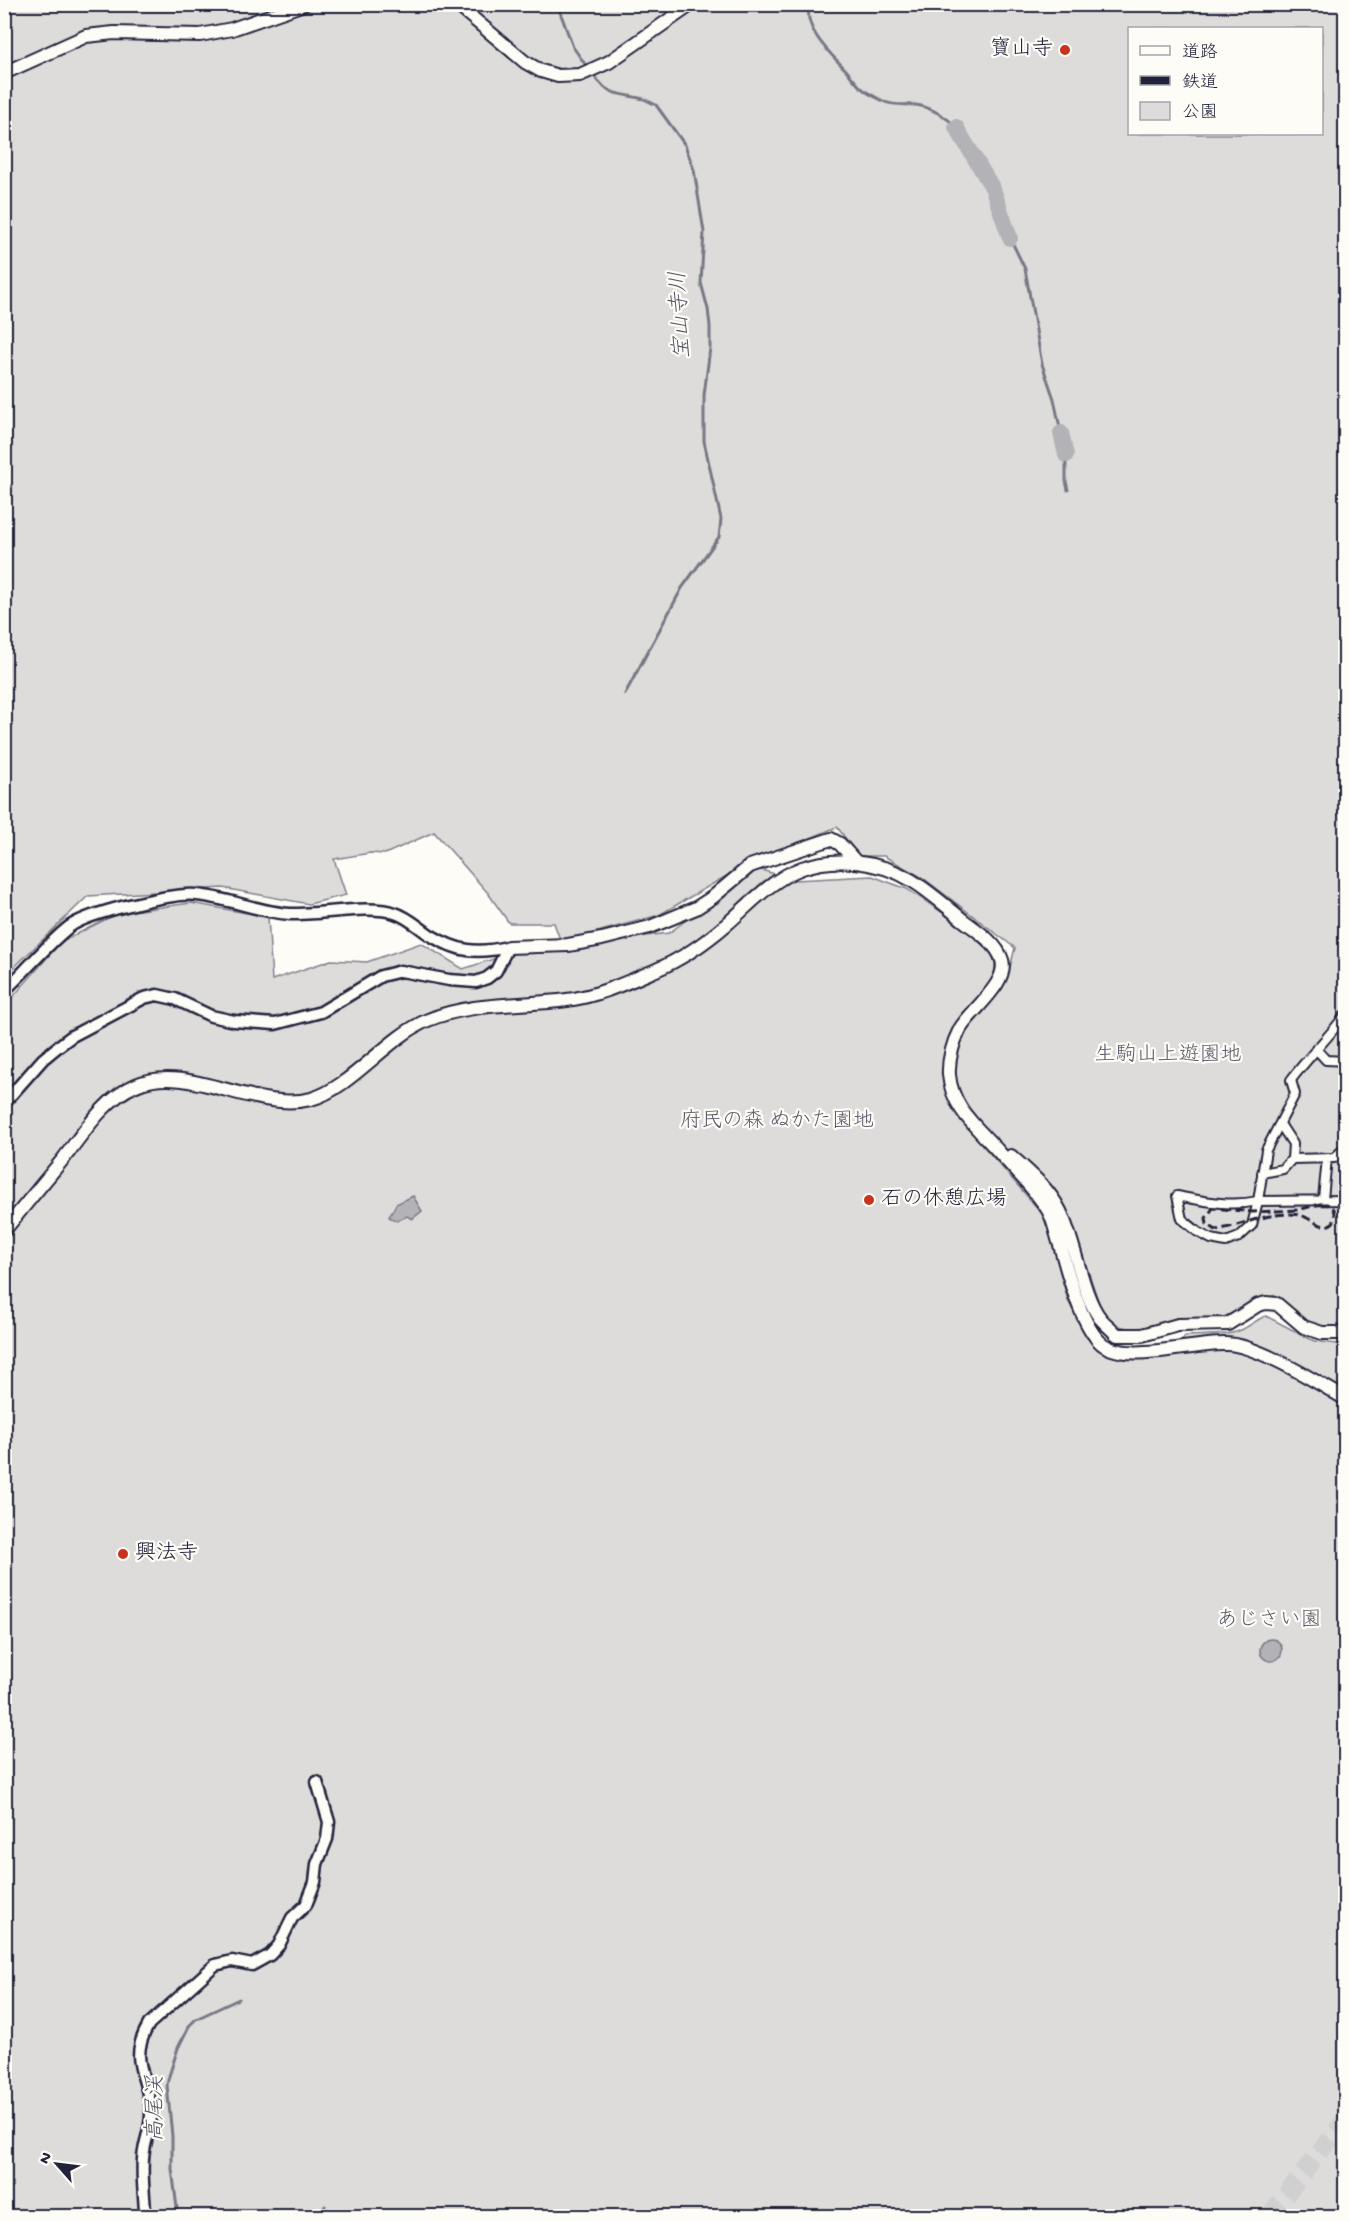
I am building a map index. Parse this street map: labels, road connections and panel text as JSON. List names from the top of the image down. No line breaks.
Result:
{"water":["宝山寺川","高尾渓"],"parks":["生駒山上遊園地","府民の森 ぬかた園地","あじさい園"],"places":["寶山寺","石の休憩広場","興法寺"],"legend":["道路","鉄道","公園"],"north":"top left"}
